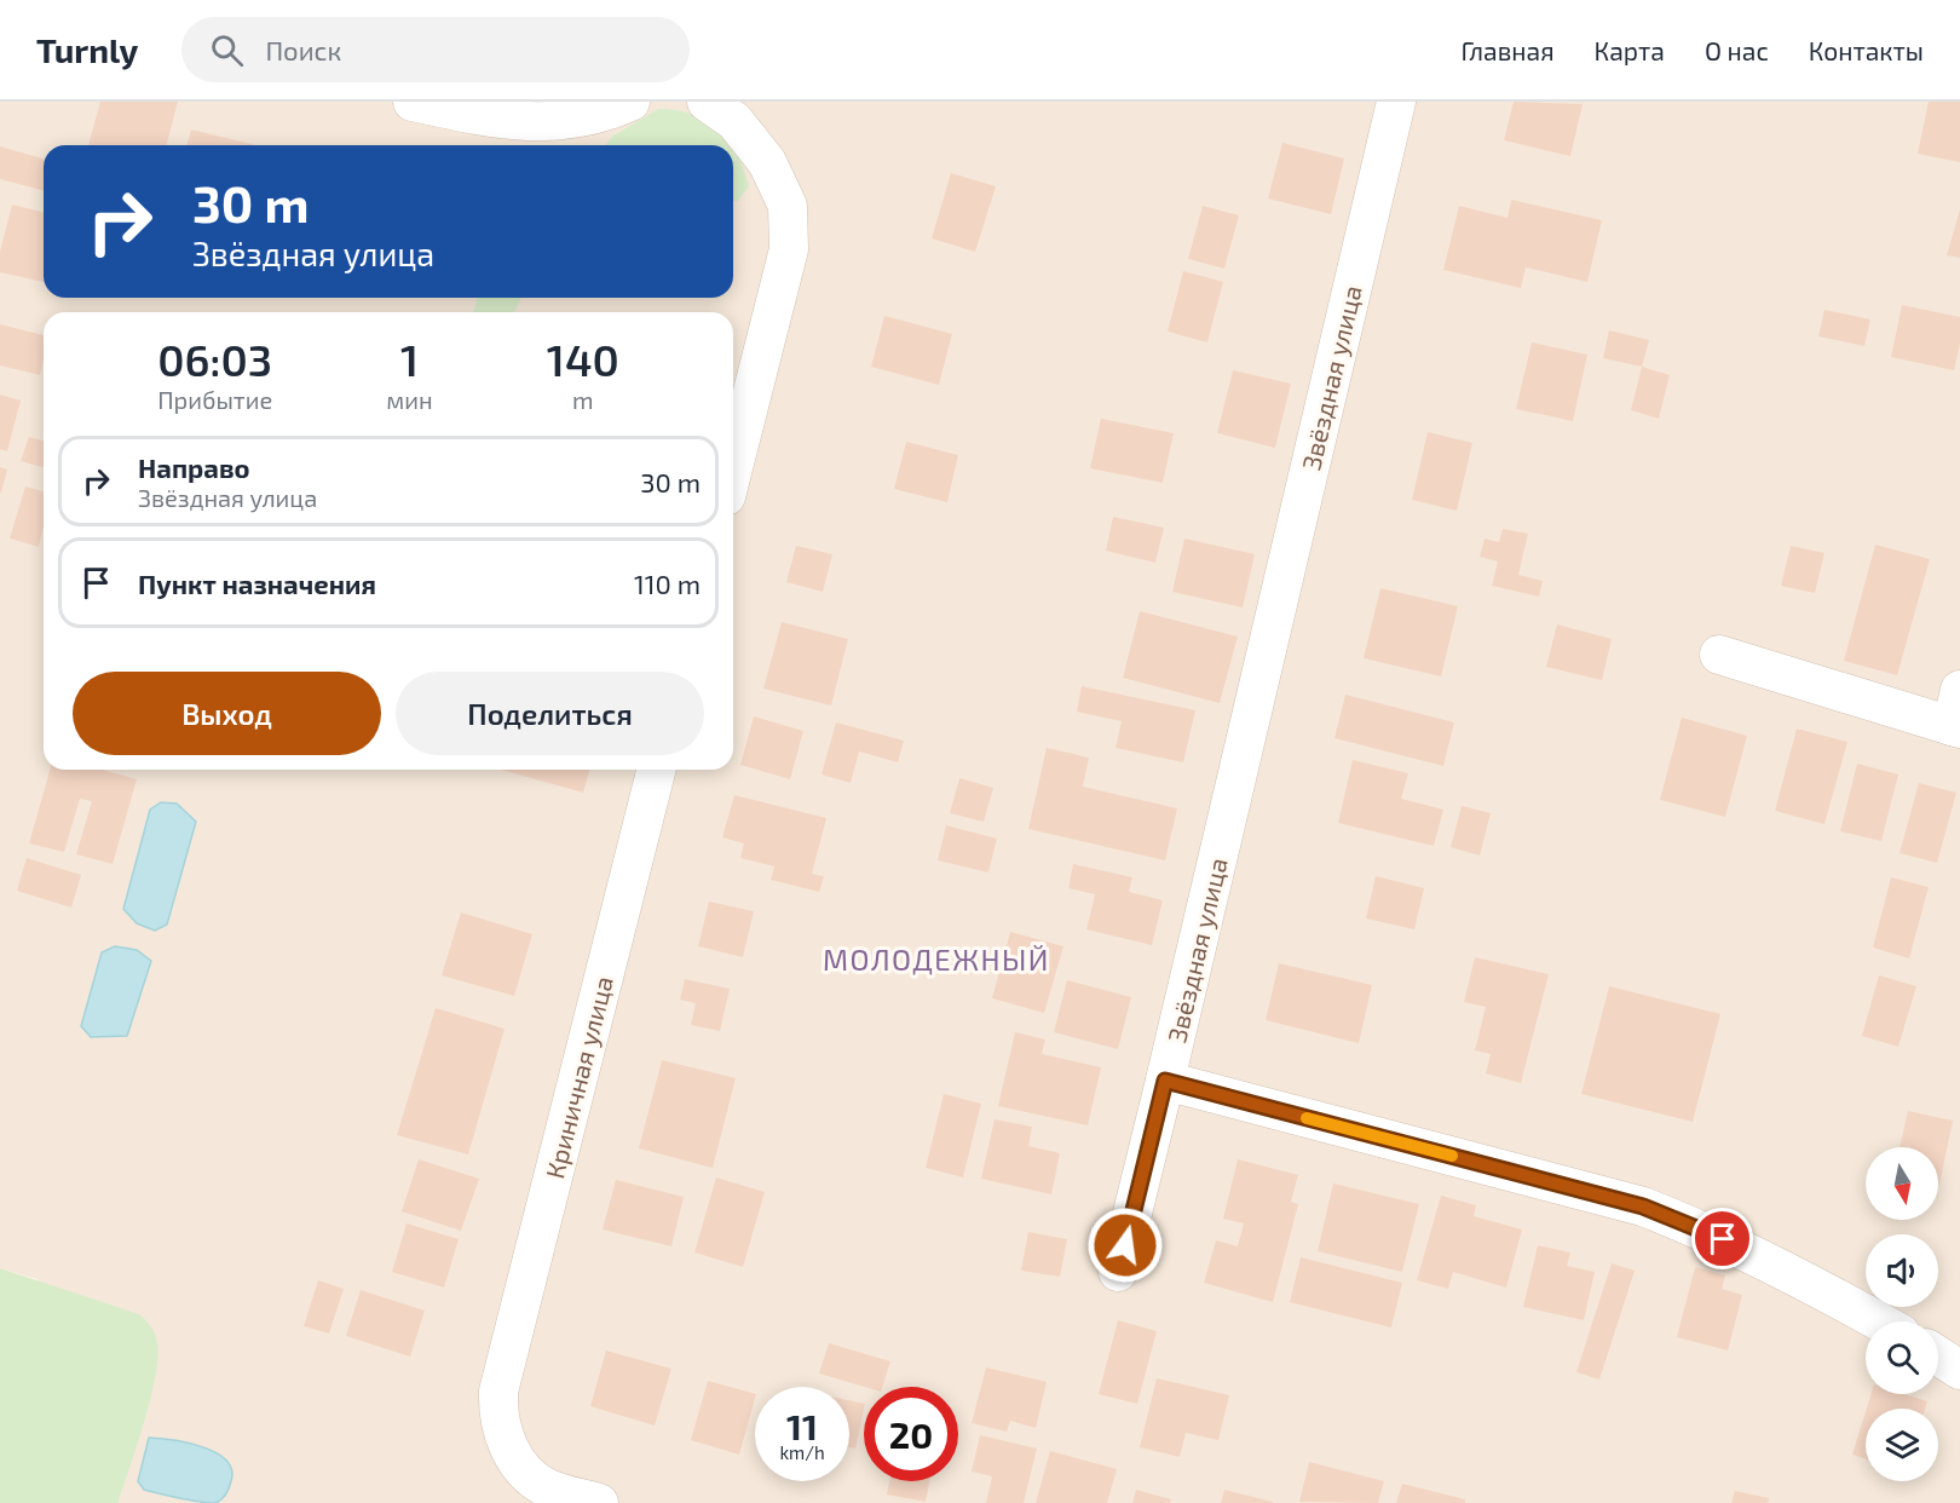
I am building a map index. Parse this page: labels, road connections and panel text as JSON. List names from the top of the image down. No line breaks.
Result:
{"streets":{"street":["Звёздная улица","Криничная улица"]},"districts":["МОЛОДЕЖНЫЙ"],"north":"bottom","page":{"header":"Turnly","search":"Поиск","nav":["Главная","Карта","О нас","Контакты"],"turn":["30 m","Звёздная улица"],"eta":["06:03","Прибытие","1","мин","140","m"],"list":[{"name":"Направо","note":"Звёздная улица","value":"30 m"},{"name":"Пункт назначения","value":"110 m"}],"buttons":["Выход","Поделиться"],"speed":"11 km/h","limit":"20"}}
